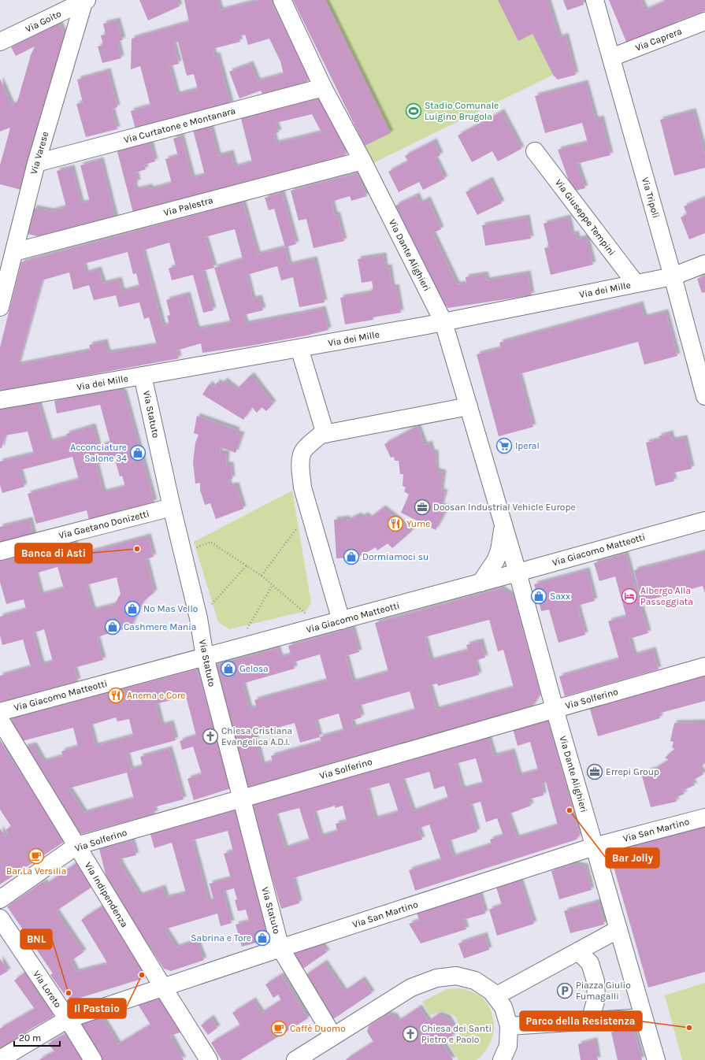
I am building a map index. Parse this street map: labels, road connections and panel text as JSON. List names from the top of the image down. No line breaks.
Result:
{"streets":{"street":["Via Goito","Via Caprera","Via Curtatone e Montanara","Via Varese","Via Tripoli","Via Palestra","Via Giuseppe Tempini","Via Dante Alighieri","Via dei Mille","Via Statuto","Via Gaetano Donizetti","Via Giacomo Matteotti","Via Solferino","Via San Martino","Via Indipendenza","Via Loreto"]},"crossings":[["Via Goito","Via Varese"],["Via Caprera","Via Tripoli"],["Via Curtatone e Montanara","Via Varese"],["Via Curtatone e Montanara","Via Dante Alighieri"],["Via Varese","Via Palestra"],["Via Tripoli","Via dei Mille"],["Via Palestra","Via Dante Alighieri"],["Via Giuseppe Tempini","Via dei Mille"],["Via Dante Alighieri","Via dei Mille"],["Via Dante Alighieri","Via Giacomo Matteotti"],["Via Dante Alighieri","Via Solferino"],["Via Dante Alighieri","Via San Martino"],["Via dei Mille","Via Statuto"],["Via Statuto","Via Gaetano Donizetti"],["Via Statuto","Via Giacomo Matteotti"],["Via Statuto","Via Solferino"],["Via Statuto","Via San Martino"],["Via Solferino","Via Indipendenza"],["Via San Martino","Via Indipendenza"],["Via San Martino","Via Loreto"]],"places":{"sports":["Stadio Comunale Luigino Brugola"],"supermarket":["Iperal"],"shop":["Acconciature Salone 34","Dormiamoci su","Saxx","No Mas Vello","Cashmere Mania","Gelosa","Sabrina e Tore"],"office":["Doosan Industrial Vehicle Europe","Errepi Group"],"restaurant":["Yume","Anema e Core"],"other":["Banca di Asti","Bar Jolly","Il Pastaio","BNL","Parco della Resistenza"],"hotel":["Albergo Alla Passeggiata"],"church":["Chiesa Cristiana Evangelica A.D.I.","Chiesa dei Santi Pietro e Paolo"],"cafe":["Bar La Versilia","Caffè Duomo"],"parking":["Piazza Giulio Fumagalli"]},"scale_bar":"20 m"}
